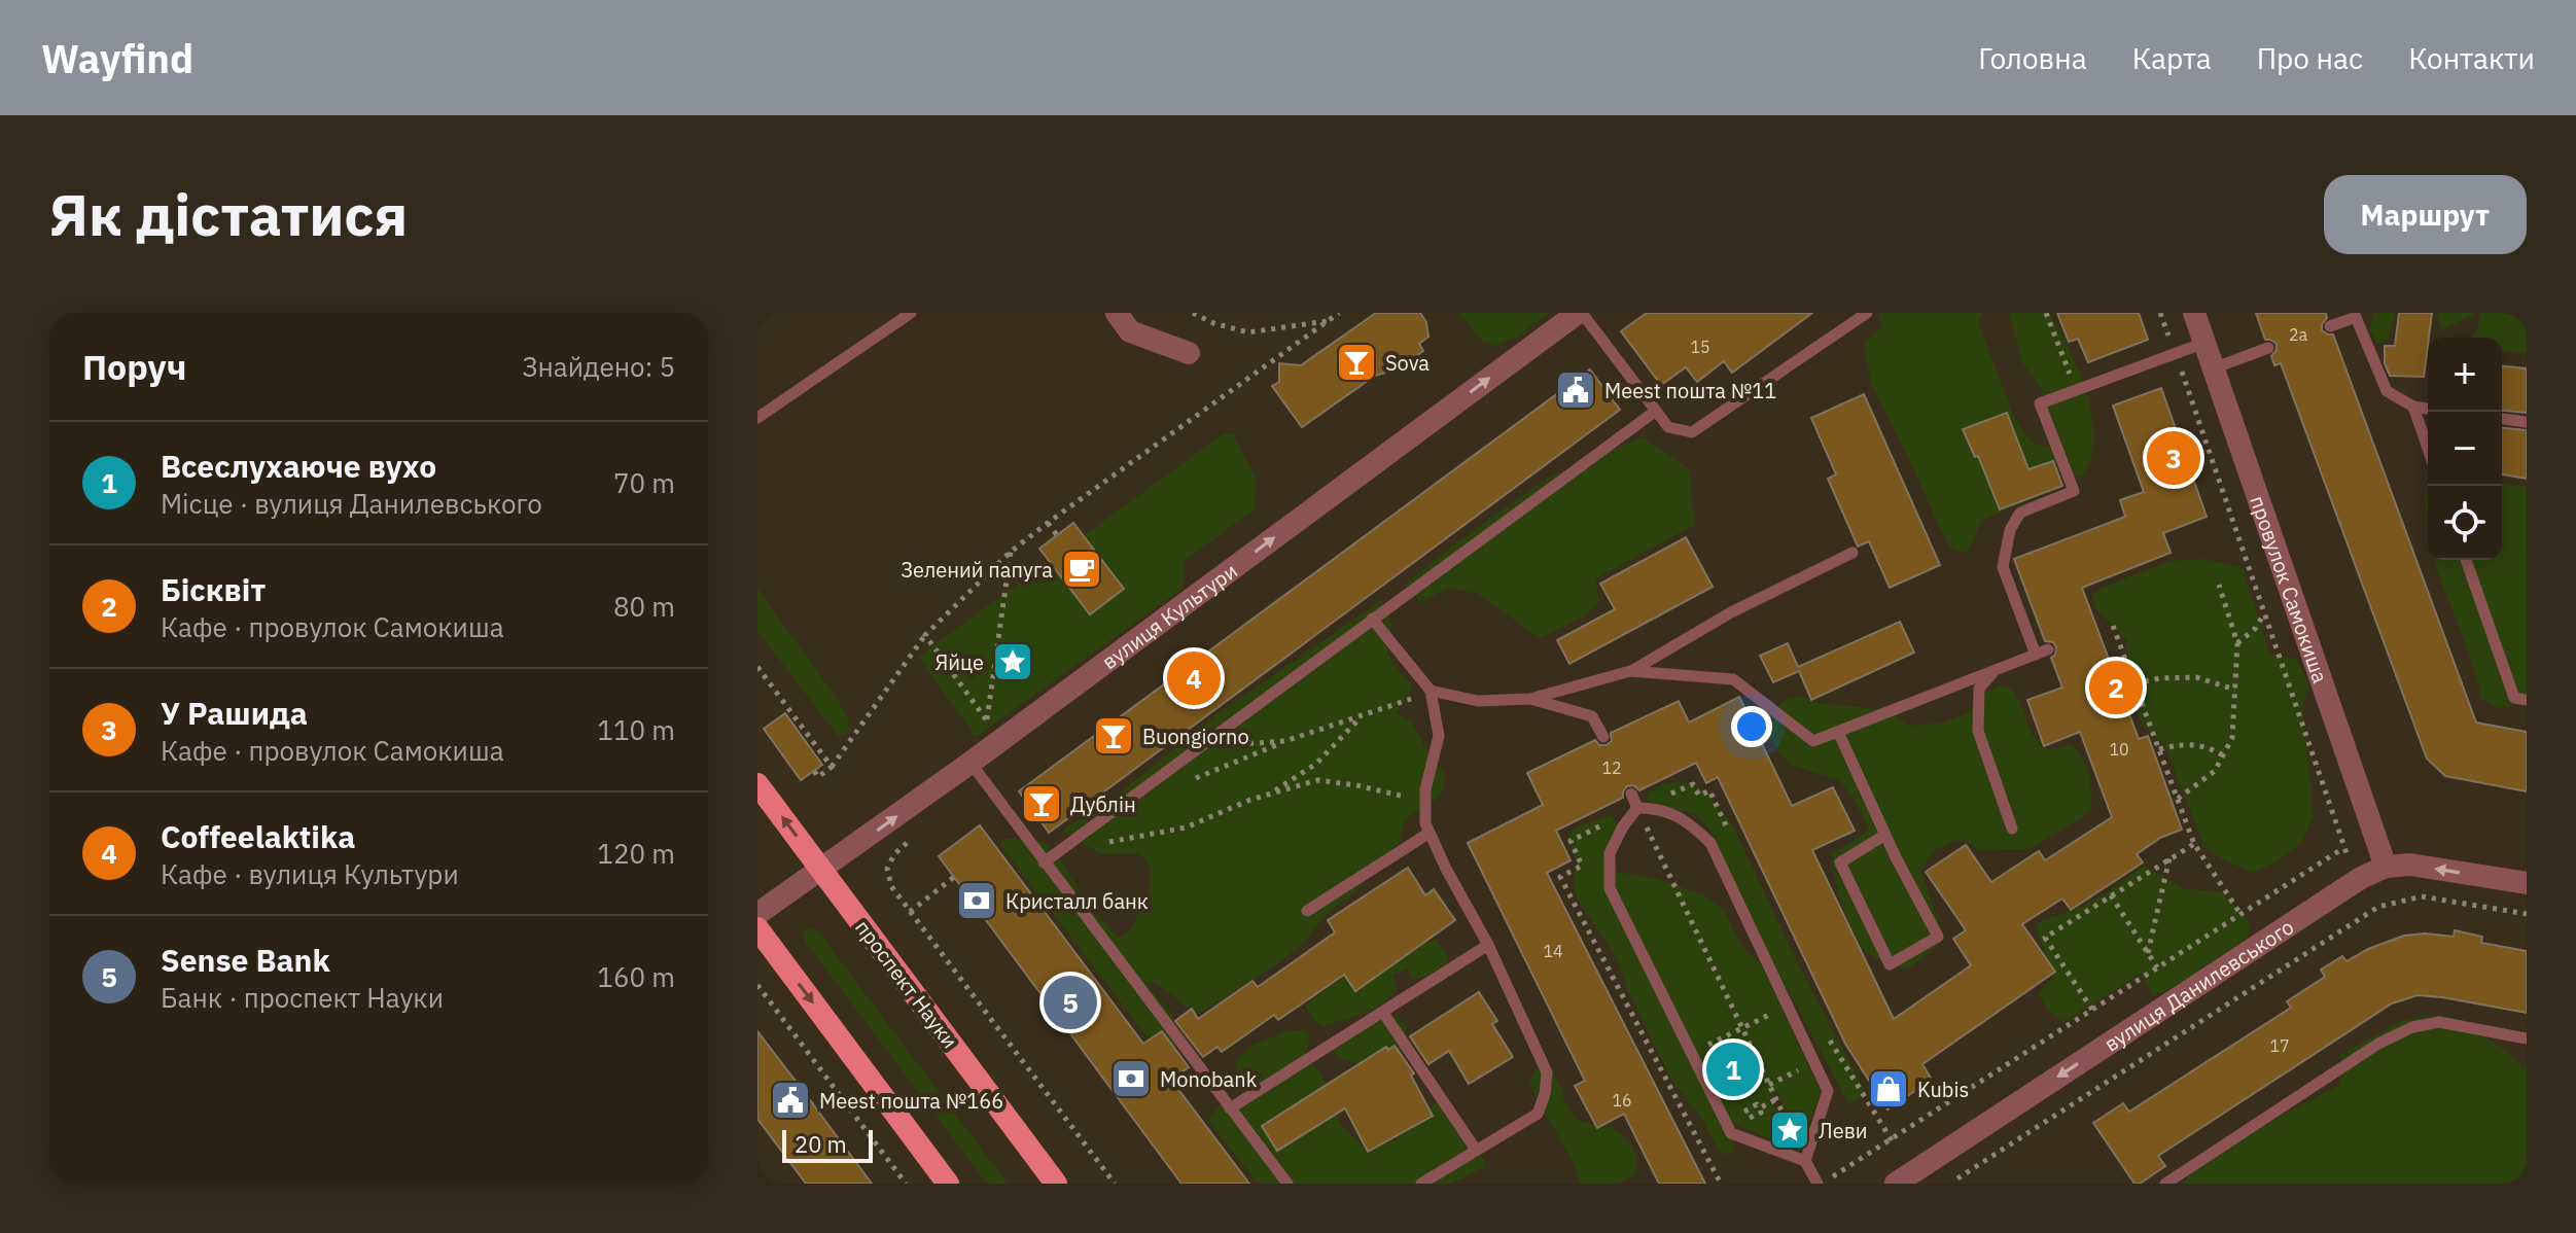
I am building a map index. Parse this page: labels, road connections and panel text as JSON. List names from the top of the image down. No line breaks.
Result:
{"streets":{"main road":["проспект Науки"],"street":["провулок Самокиша","вулиця Культури","вулиця Данилевського"]},"crossings":[["провулок Самокиша","вулиця Данилевського"],["вулиця Культури","проспект Науки"]],"one_way":["вулиця Культури","вулиця Данилевського"],"places":{"bar":["Sova","Buongiorno","Дублін"],"public building":["Meest пошта №11","Meest пошта №166"],"cafe":["Зелений папуга"],"place":["Яйце","Леви"],"bank":["Кристалл банк","Monobank"],"shop":["Kubis"]},"house_numbers":["2а","15","10","12","14","17","16"],"scale_bar":"20 m","page":{"header":"Wayfind","nav":["Головна","Карта","Про нас","Контакти"],"buttons":"Маршрут","title":"Як дістатися","heading":["Поруч","Знайдено: 5"],"map_buttons":["+","−"],"list":[{"mark":"1","name":"Всеслухаюче вухо","note":"Місце · вулиця Данилевського","value":"70 m"},{"mark":"2","name":"Бісквіт","note":"Кафе · провулок Самокиша","value":"80 m"},{"mark":"3","name":"У Рашида","note":"Кафе · провулок Самокиша","value":"110 m"},{"mark":"4","name":"Coffeelaktika","note":"Кафе · вулиця Культури","value":"120 m"},{"mark":"5","name":"Sense Bank","note":"Банк · проспект Науки","value":"160 m"}],"pins":["3","4","2","5","1"],"scale":"20 m"}}
